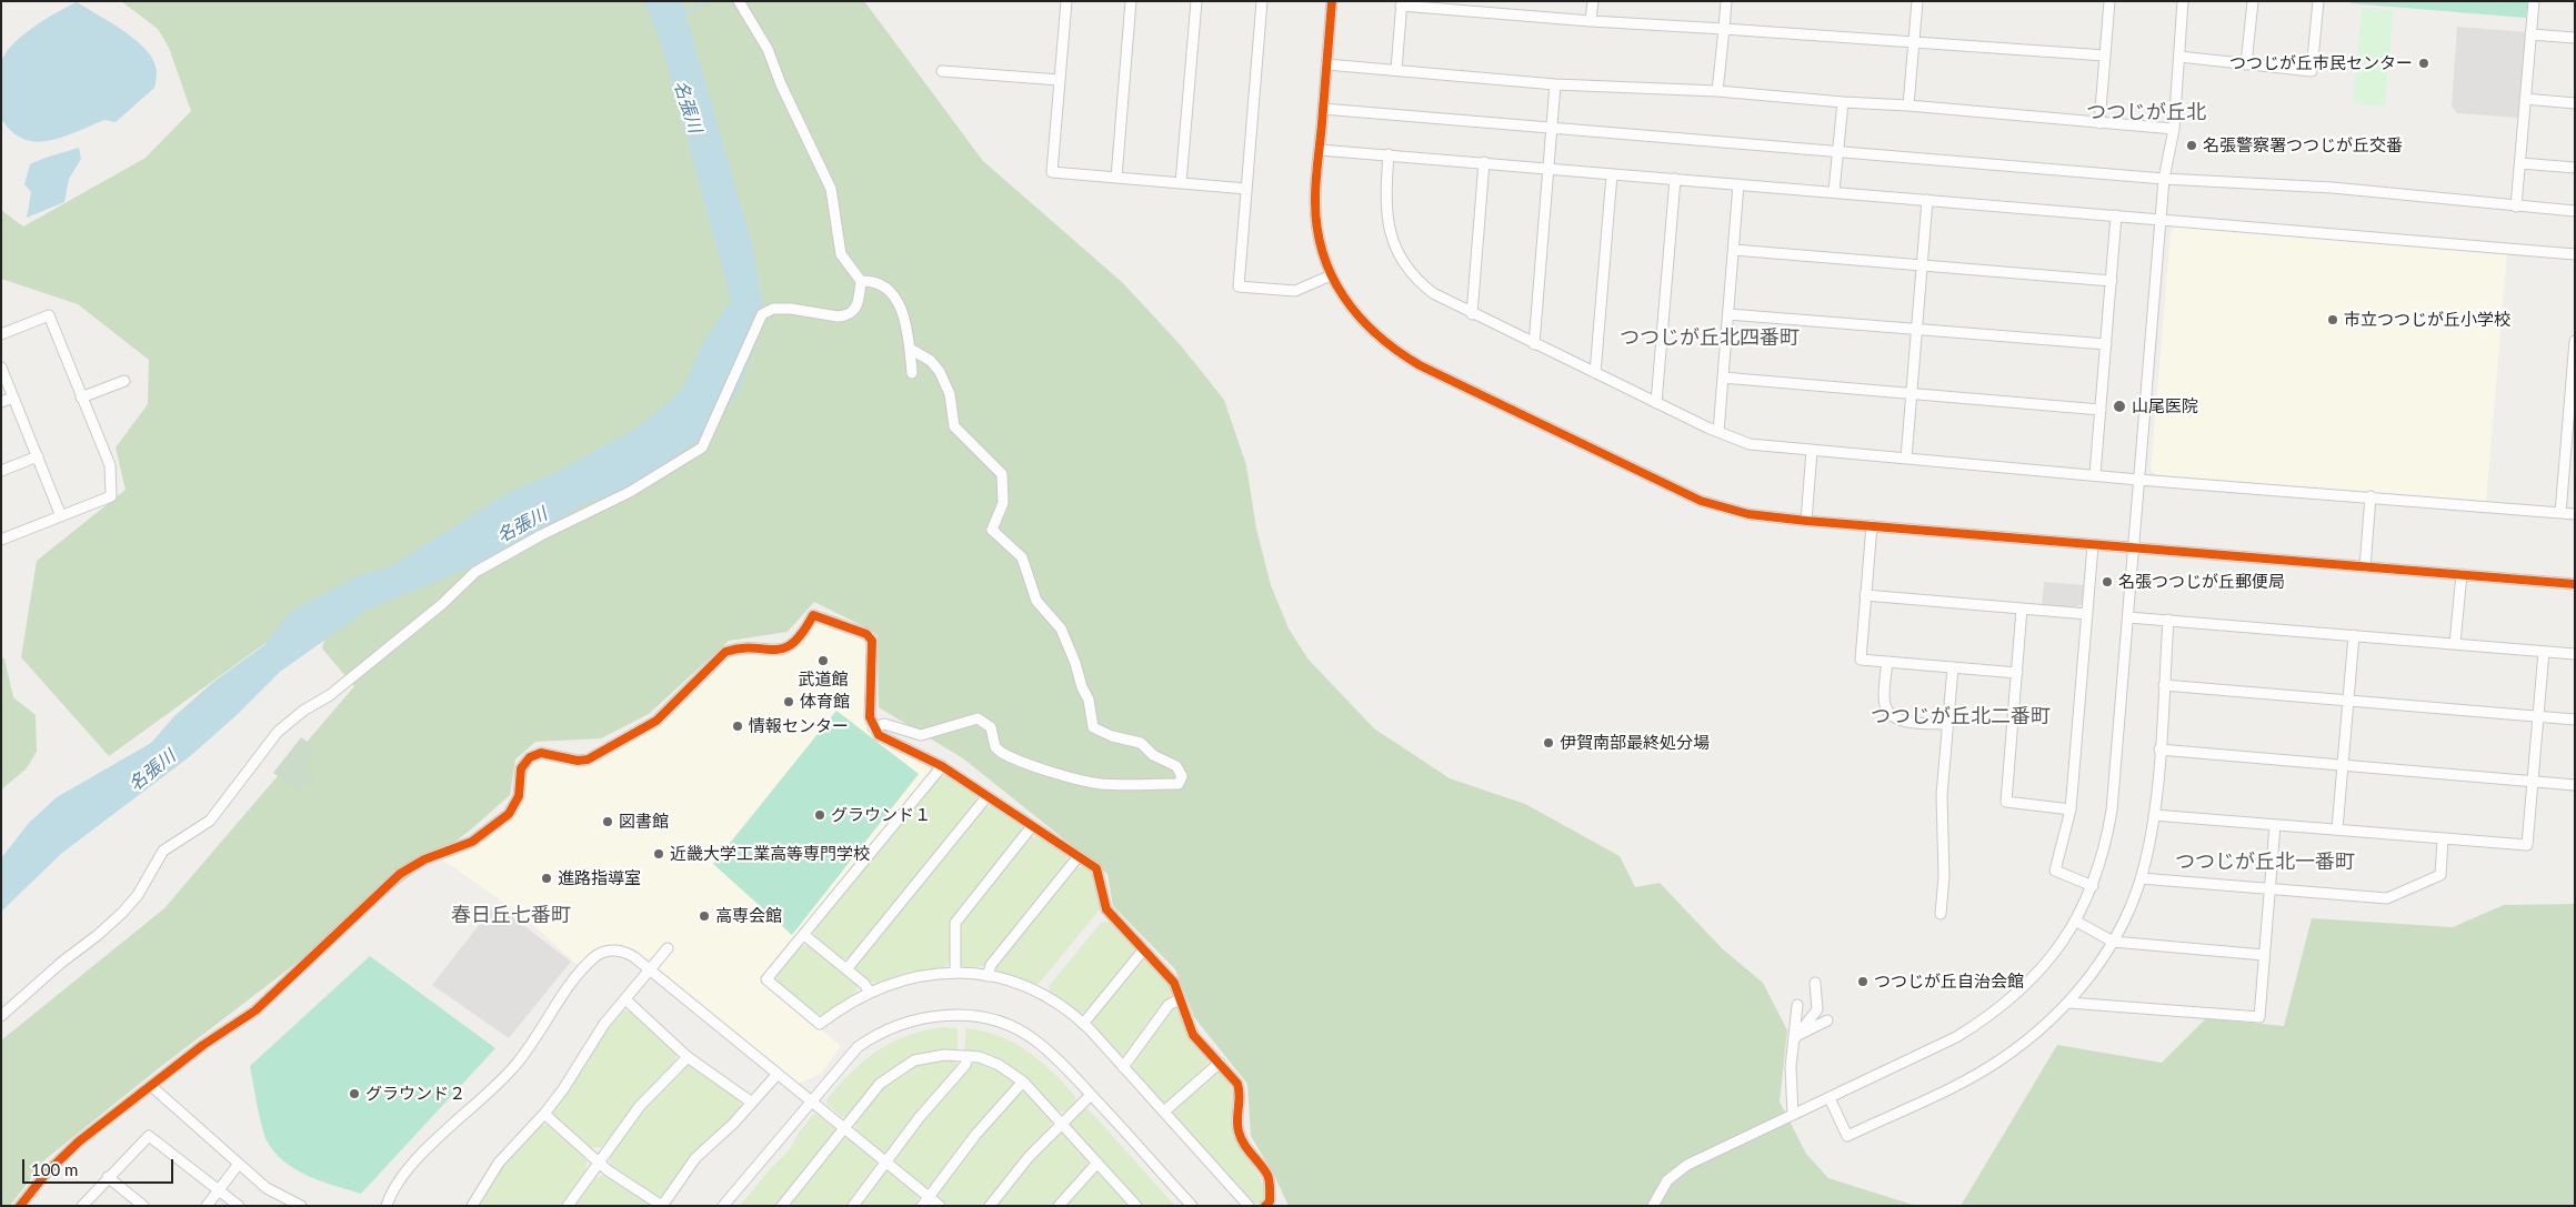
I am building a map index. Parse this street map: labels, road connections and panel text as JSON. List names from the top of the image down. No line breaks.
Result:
{"districts":["つつじが丘北","つつじが丘北四番町","つつじが丘北二番町","つつじが丘北一番町","春日丘七番町"],"water":["名張川"],"places":["つつじが丘市民センター","名張警察署つつじが丘交番","市立つつじが丘小学校","山尾医院","名張つつじが丘郵便局","武道館","体育館","情報センター","伊賀南部最終処分場","グラウンド１","図書館","近畿大学工業高等専門学校","進路指導室","高専会館","つつじが丘自治会館","グラウンド２"],"scale_bar":"100 m"}
